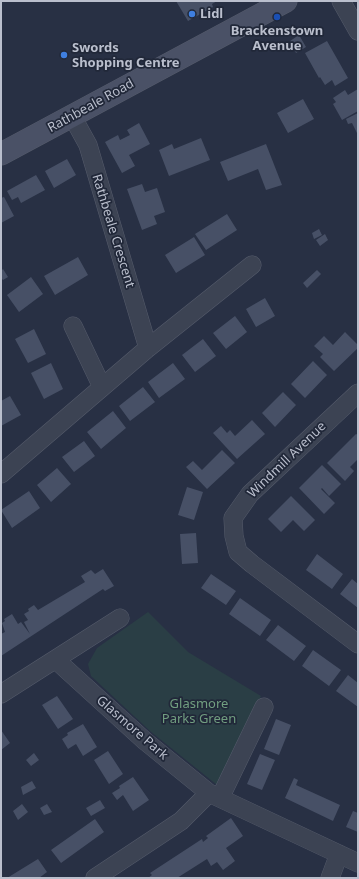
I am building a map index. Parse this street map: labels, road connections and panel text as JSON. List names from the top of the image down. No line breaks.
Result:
{"streets":{"main road":["Rathbeale Road"],"street":["Rathbeale Crescent","Windmill Avenue","Glasmore Park"]},"crossings":[["Rathbeale Road","Rathbeale Crescent"]],"parks":["Glasmore Parks Green"],"places":["Lidl","Brackenstown Avenue","Swords Shopping Centre"]}
